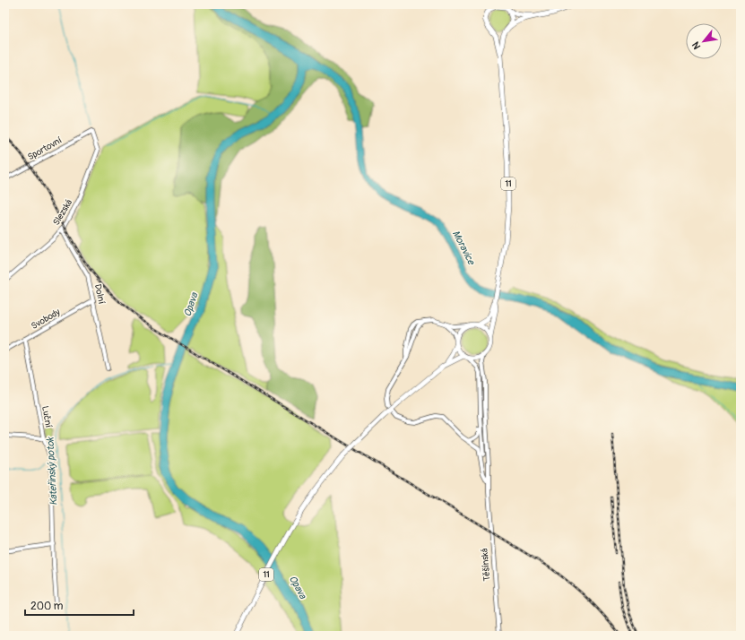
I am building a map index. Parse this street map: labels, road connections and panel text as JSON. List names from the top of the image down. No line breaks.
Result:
{"streets":{"main road":["11","Těšínská"],"street":["Sportovní","Slezská","Dolní","Svobody","Luční"]},"crossings":[["Sportovní","Slezská"],["11","Těšínská"],["Slezská","Dolní"],["Dolní","Svobody"],["Svobody","Luční"]],"water":["Moravice","Opava","Kateřinský potok"],"scale_bar":"200 m","north":"bottom left"}
